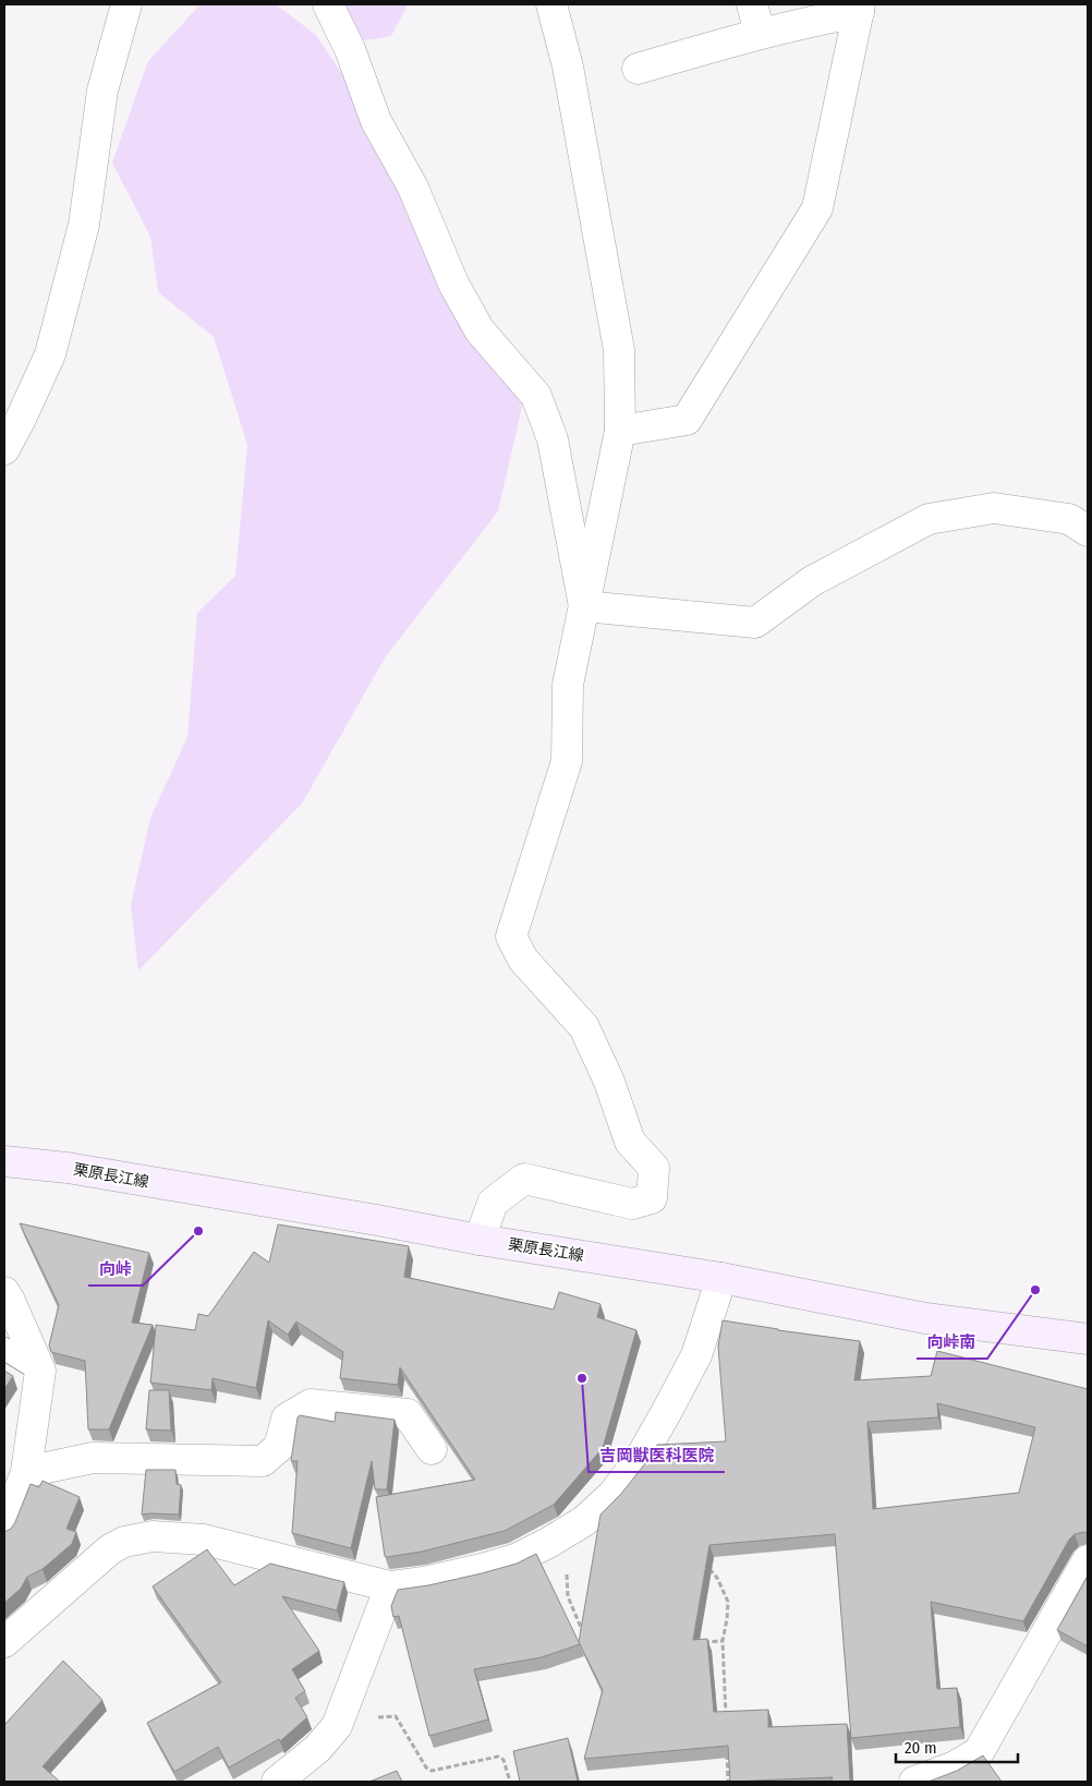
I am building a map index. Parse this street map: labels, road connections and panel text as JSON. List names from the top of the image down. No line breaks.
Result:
{"streets":{"main road":["栗原長江線"]},"places":["向峠","向峠南","吉岡獣医科医院"],"scale_bar":"20 m"}
